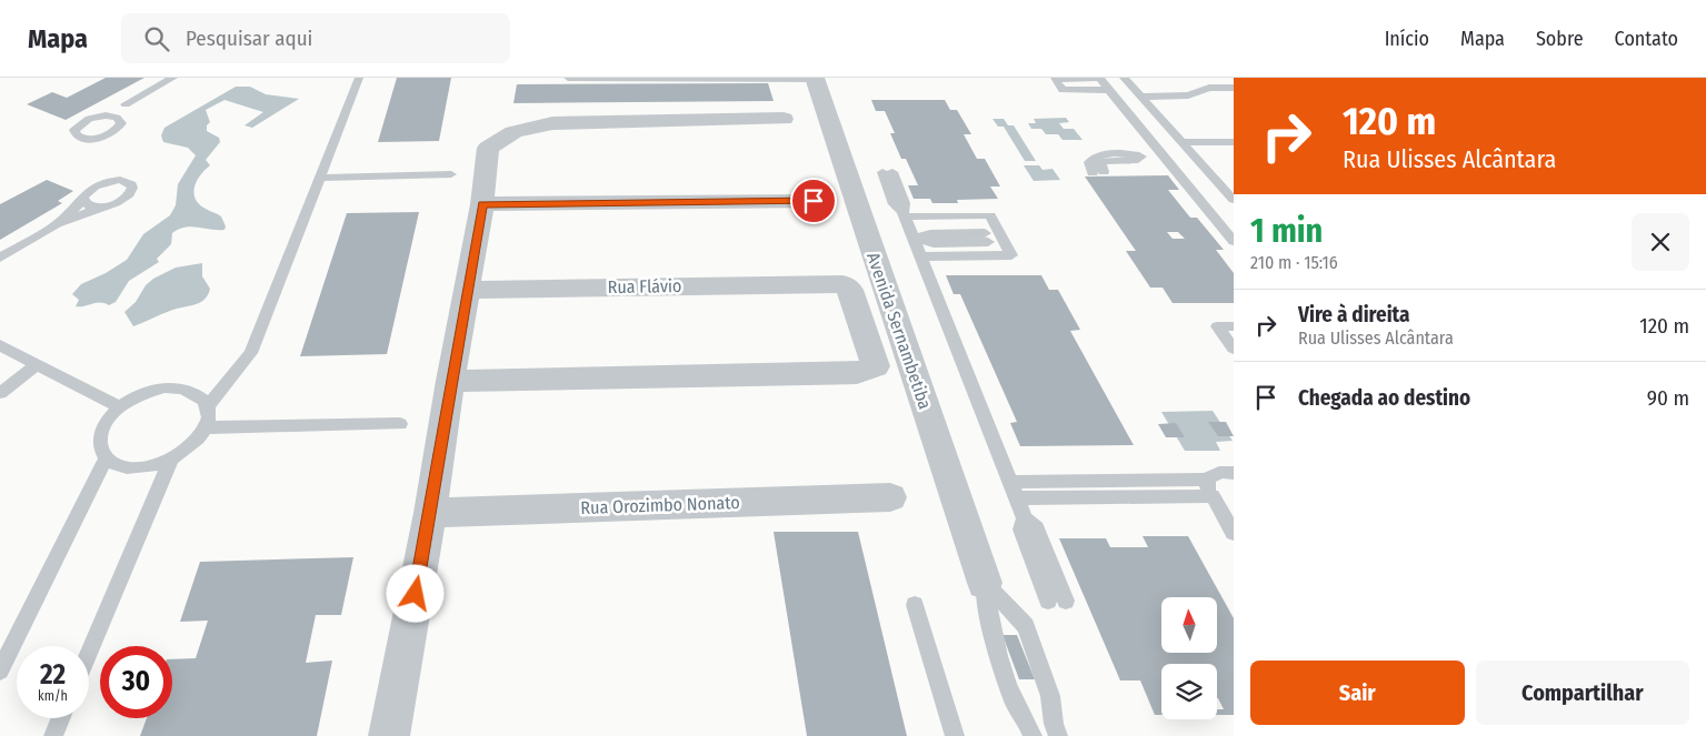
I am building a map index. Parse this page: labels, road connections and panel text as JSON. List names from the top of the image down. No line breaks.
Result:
{"streets":{"street":["Rua Flávio","Avenida Sernambetiba","Rua Orozimbo Nonato"]},"north":"top","page":{"header":"Mapa","search":"Pesquisar aqui","nav":["Início","Mapa","Sobre","Contato"],"turn":["120 m","Rua Ulisses Alcântara"],"heading":["1 min","210 m · 15:16"],"list":[{"name":"Vire à direita","note":"Rua Ulisses Alcântara","value":"120 m"},{"name":"Chegada ao destino","value":"90 m"}],"speed":"22 km/h","limit":"30","buttons":["Sair","Compartilhar"]}}
